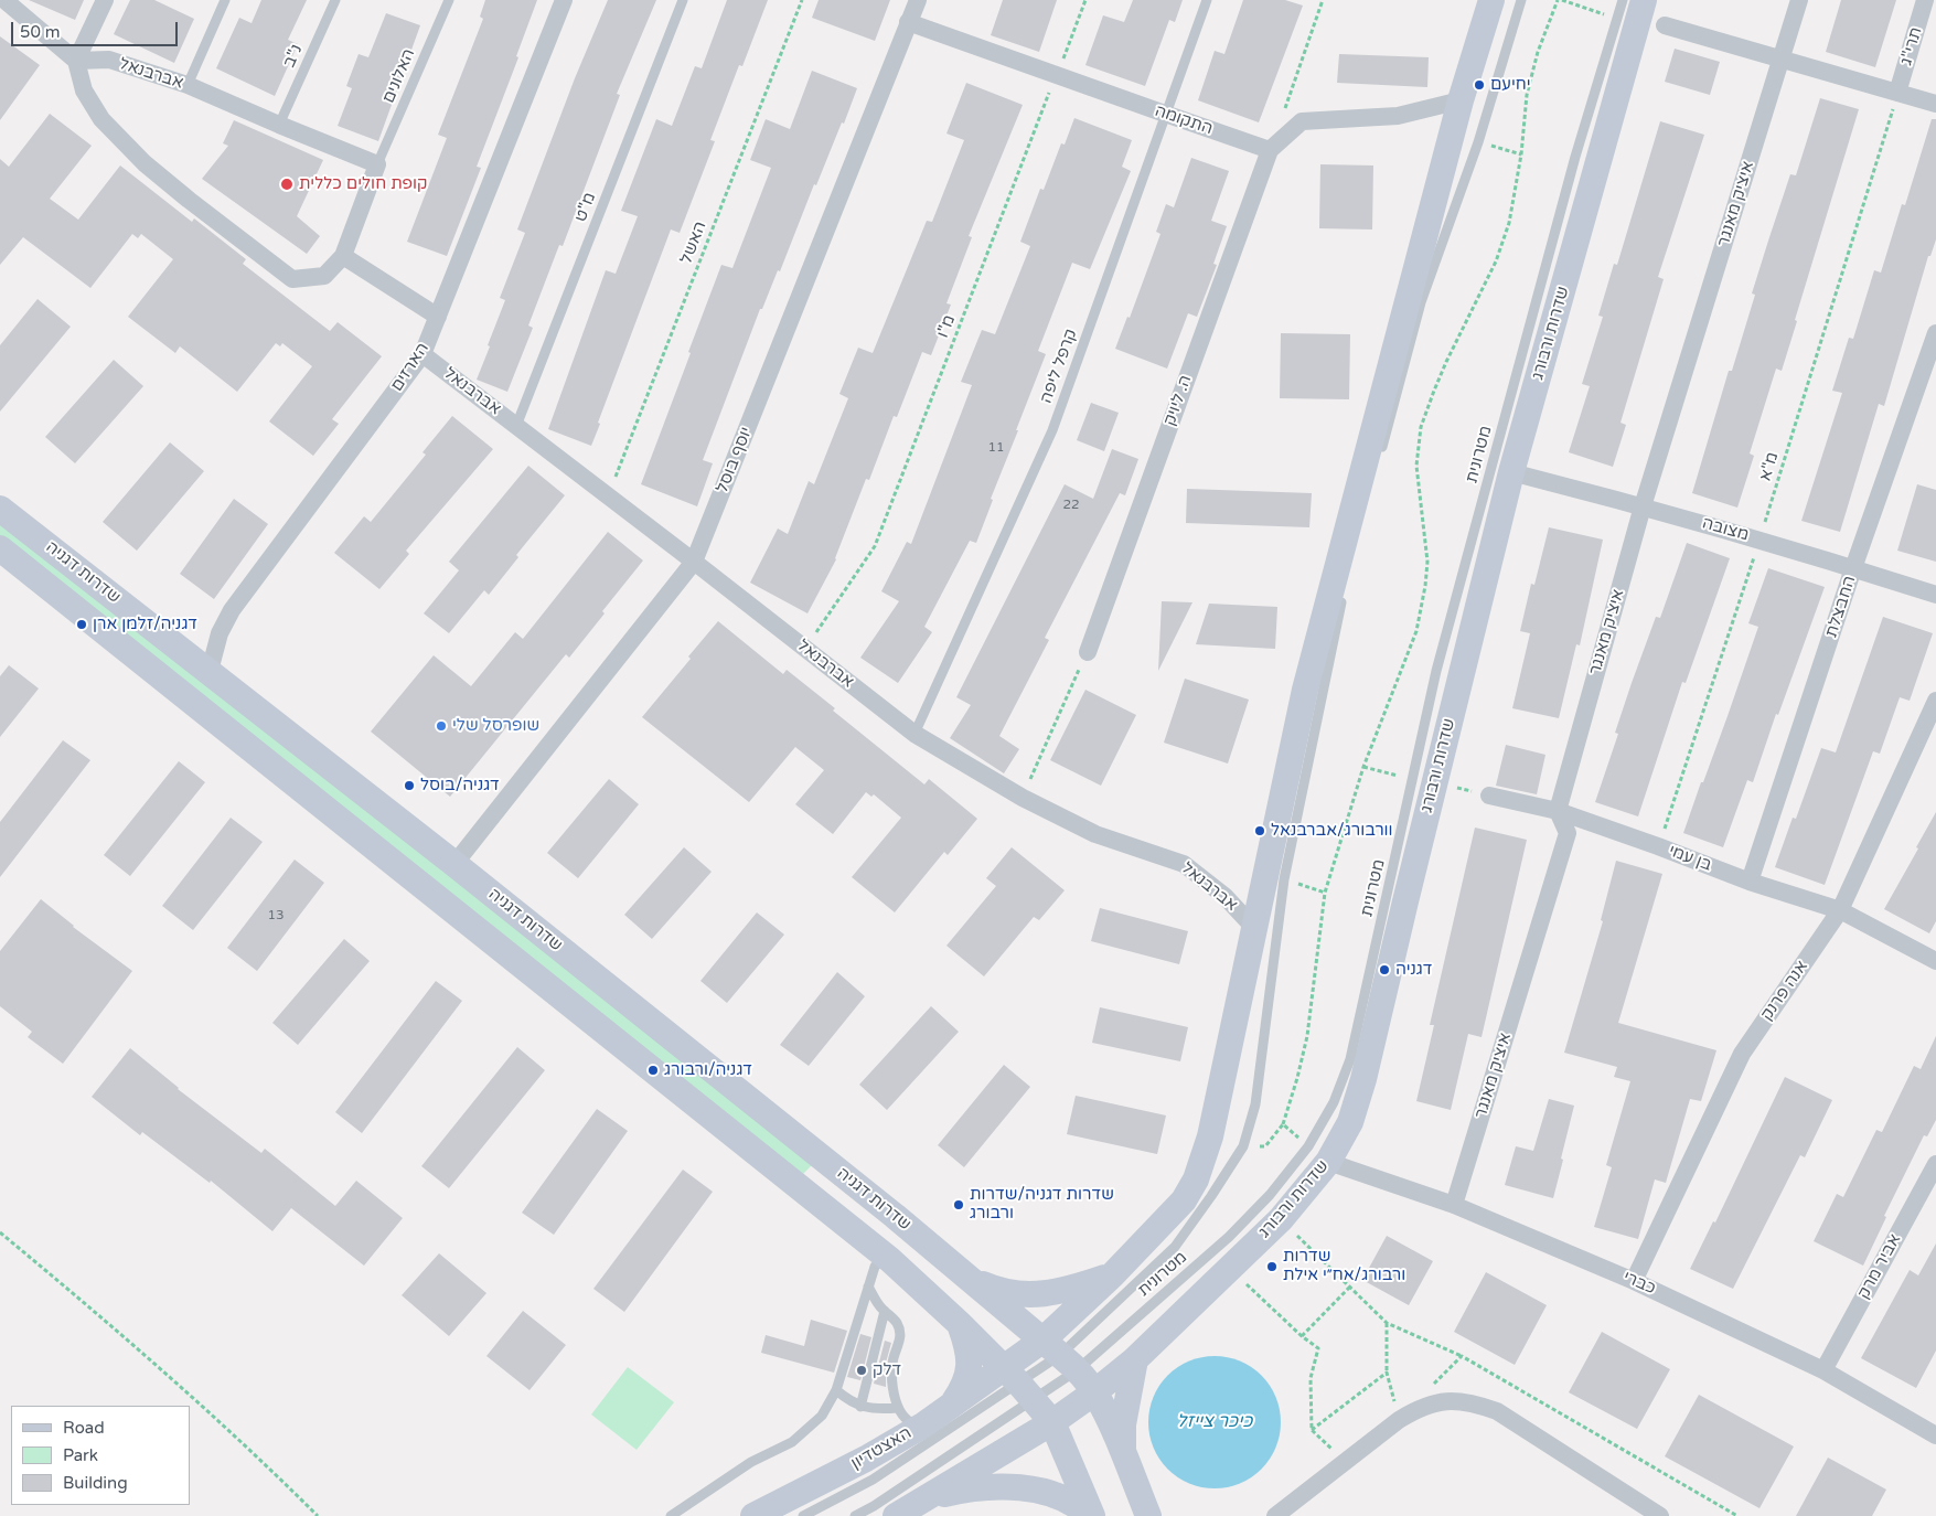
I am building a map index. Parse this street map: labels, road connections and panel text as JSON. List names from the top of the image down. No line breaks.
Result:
{"streets":{"main road":["שדרות ורבורג","שדרות דגניה","האצטדיון"],"street":["תרי\"ג","אברבנאל","התקומה","איציק מאנגר","הארזים","ה. ליויק","יוסף בוסל","מצובה","החבצלת","בן עמי","אנה פרנק","אביר מרק","כברי"],"lane":["נ\"ב","האלונים","מ\"ט","קרפל ליפה","מטרונית"],"path":["האשל","מ\"ו","מ\"א"]},"crossings":[["תרי\"ג","מ\"א"],["נ\"ב","אברבנאל"],["אברבנאל","האלונים"],["אברבנאל","מ\"ט"],["אברבנאל","האשל"],["אברבנאל","מ\"ו"],["אברבנאל","קרפל ליפה"],["אברבנאל","הארזים"],["אברבנאל","יוסף בוסל"],["התקומה","מ\"ו"],["התקומה","קרפל ליפה"],["התקומה","ה. ליויק"],["התקומה","יוסף בוסל"],["איציק מאנגר","מצובה"],["איציק מאנגר","בן עמי"],["איציק מאנגר","כברי"],["שדרות ורבורג","מטרונית"],["שדרות ורבורג","מצובה"],["שדרות ורבורג","שדרות דגניה"],["שדרות ורבורג","כברי"],["הארזים","שדרות דגניה"],["מטרונית","שדרות דגניה"],["מטרונית","כברי"],["מטרונית","האצטדיון"],["יוסף בוסל","שדרות דגניה"],["מ\"א","מצובה"],["מ\"א","בן עמי"],["מצובה","החבצלת"],["שדרות דגניה","האצטדיון"],["החבצלת","בן עמי"],["בן עמי","אנה פרנק"],["אנה פרנק","כברי"],["אביר מרק","כברי"]],"water":["כיכר צייזל"],"places":["יחיעם","קופת חולים כללית","דגניה/זלמן ארן","שופרסל שלי","דגניה/בוסל","וורבורג/אברבנאל","דגניה","דגניה/ורבורג","שדרות דגניה/שדרות ורבורג","שדרות ורבורג/אח״י אילת","דלק"],"house_numbers":["11","22","13"],"legend":["Road","Park","Building"],"scale_bar":"50 m"}
